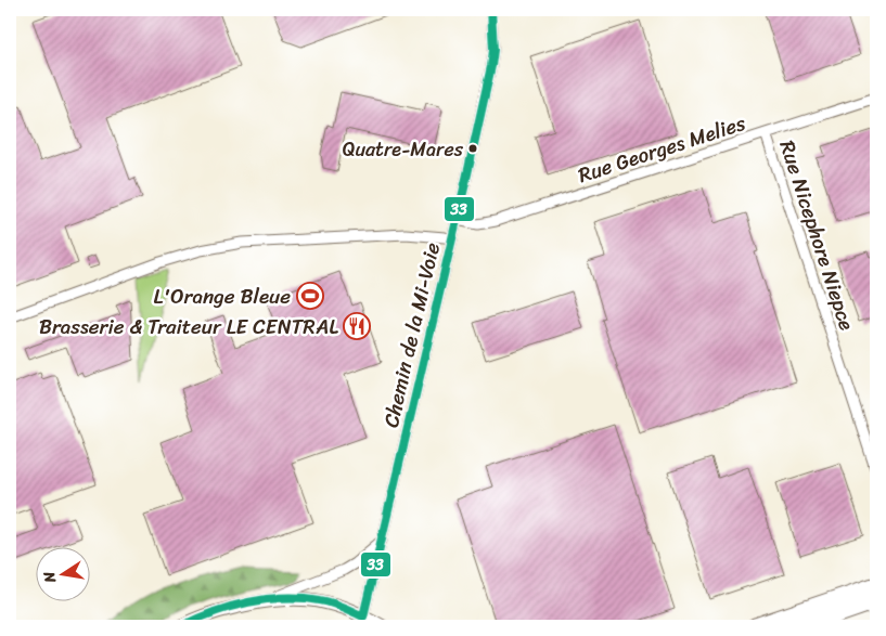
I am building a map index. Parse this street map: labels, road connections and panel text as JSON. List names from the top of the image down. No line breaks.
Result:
{"streets":{"street":["Rue Georges Melies","Rue Nicephore Niepce","Chemin de la Mi-Voie"]},"crossings":[["Rue Georges Melies","Rue Nicephore Niepce"],["Rue Georges Melies","Chemin de la Mi-Voie"]],"places":{"other":["Quatre-Mares"],"sports":["L'Orange Bleue"],"restaurant":["Brasserie & Traiteur LE CENTRAL"]},"lines":["transit line 33"],"north":"left"}
